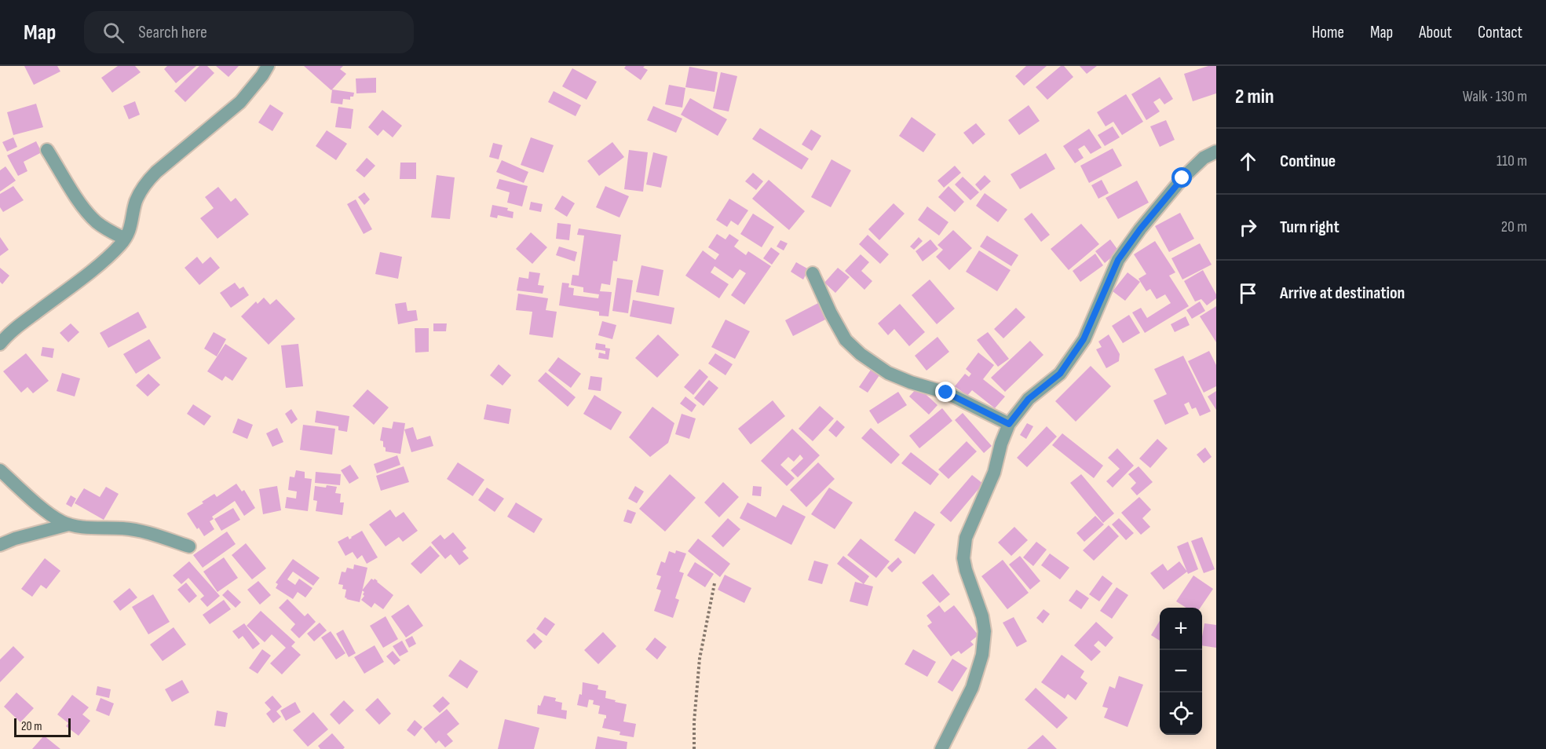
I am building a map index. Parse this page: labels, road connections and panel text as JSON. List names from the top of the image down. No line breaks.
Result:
{"scale_bar":"20 m","page":{"header":"Map","search":"Search here","nav":["Home","Map","About","Contact"],"heading":["2 min","Walk · 130 m"],"list":[["Continue","110 m"],["Turn right","20 m"],"Arrive at destination"],"map_buttons":["+","−"],"scale":"20 m"}}
